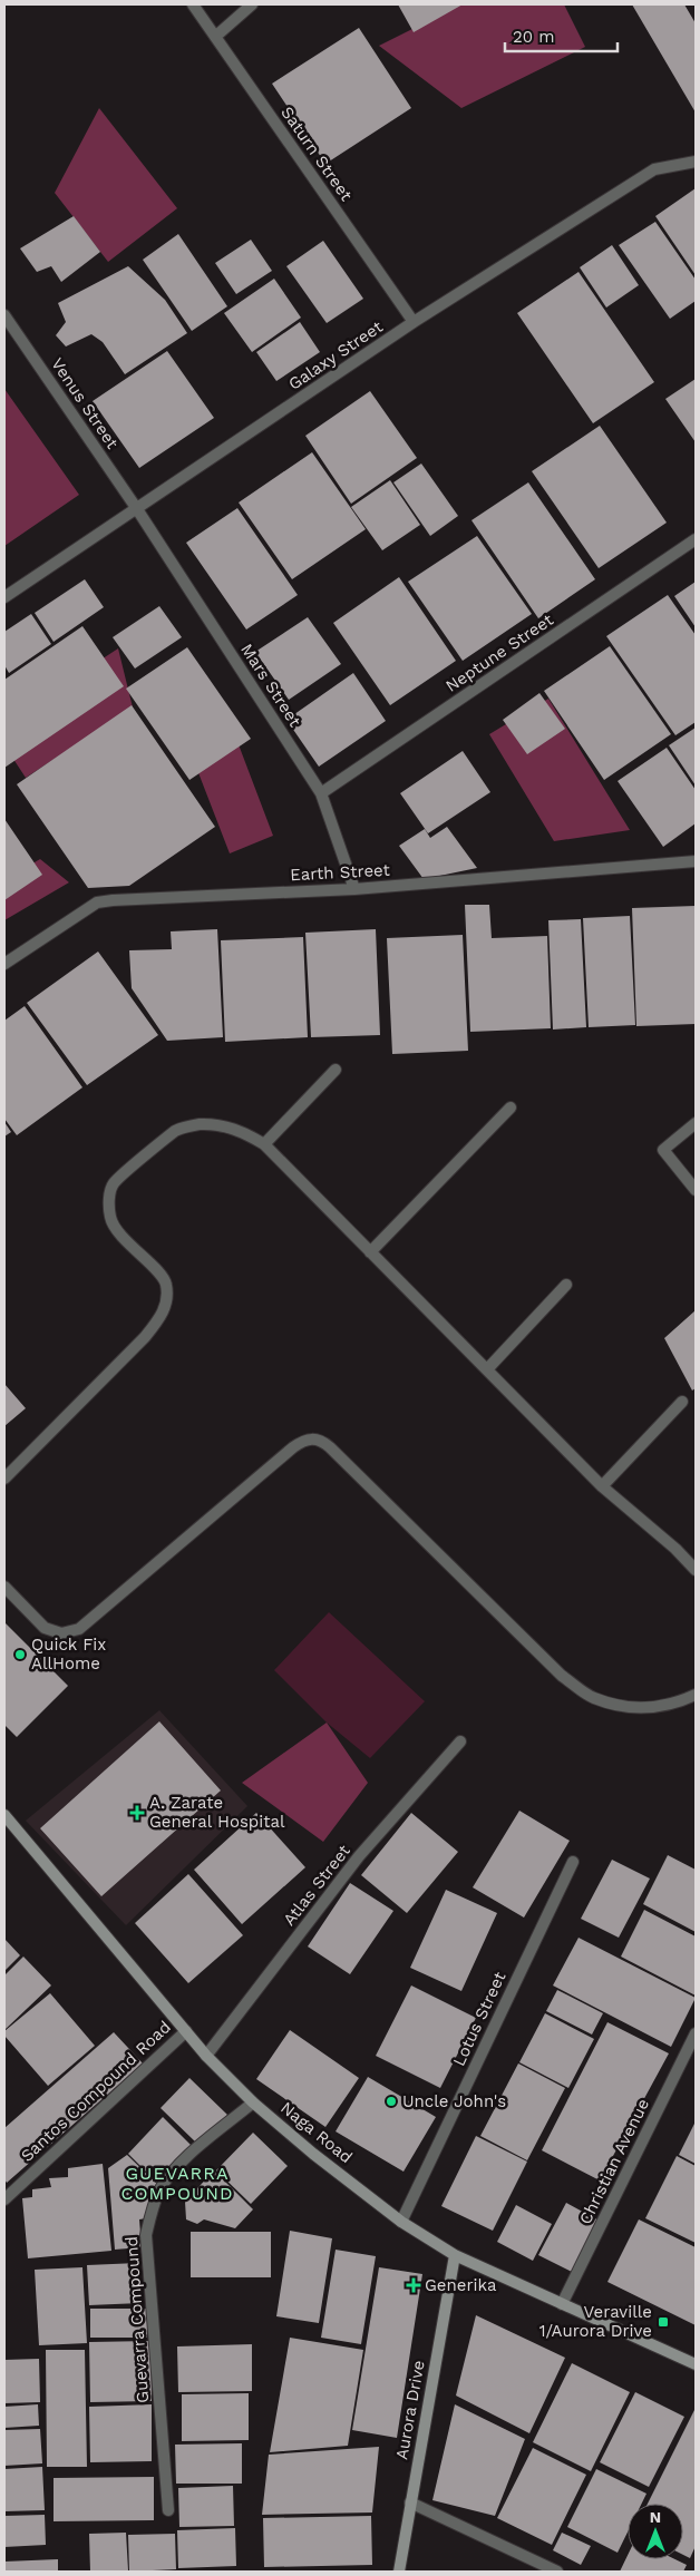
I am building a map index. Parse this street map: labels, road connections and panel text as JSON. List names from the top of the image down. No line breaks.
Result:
{"streets":{"main road":["Naga Road","Aurora Drive"],"street":["Saturn Street","Galaxy Street","Venus Street","Neptune Street","Mars Street","Earth Street","Atlas Street","Lotus Street","Santos Compound Road","Christian Avenue","Guevarra Compound"]},"crossings":[["Saturn Street","Galaxy Street"],["Galaxy Street","Venus Street"],["Galaxy Street","Mars Street"],["Venus Street","Mars Street"],["Neptune Street","Mars Street"],["Mars Street","Earth Street"],["Atlas Street","Naga Road"],["Lotus Street","Naga Road"],["Santos Compound Road","Naga Road"],["Naga Road","Christian Avenue"],["Naga Road","Guevarra Compound"],["Naga Road","Aurora Drive"]],"districts":["GUEVARRA COMPOUND"],"places":{"other":["Quick Fix AllHome","Uncle John's"],"health":["A. Zarate General Hospital","Generika"],"transit":["Veraville 1/Aurora Drive"]},"scale_bar":"20 m","north":"top"}
